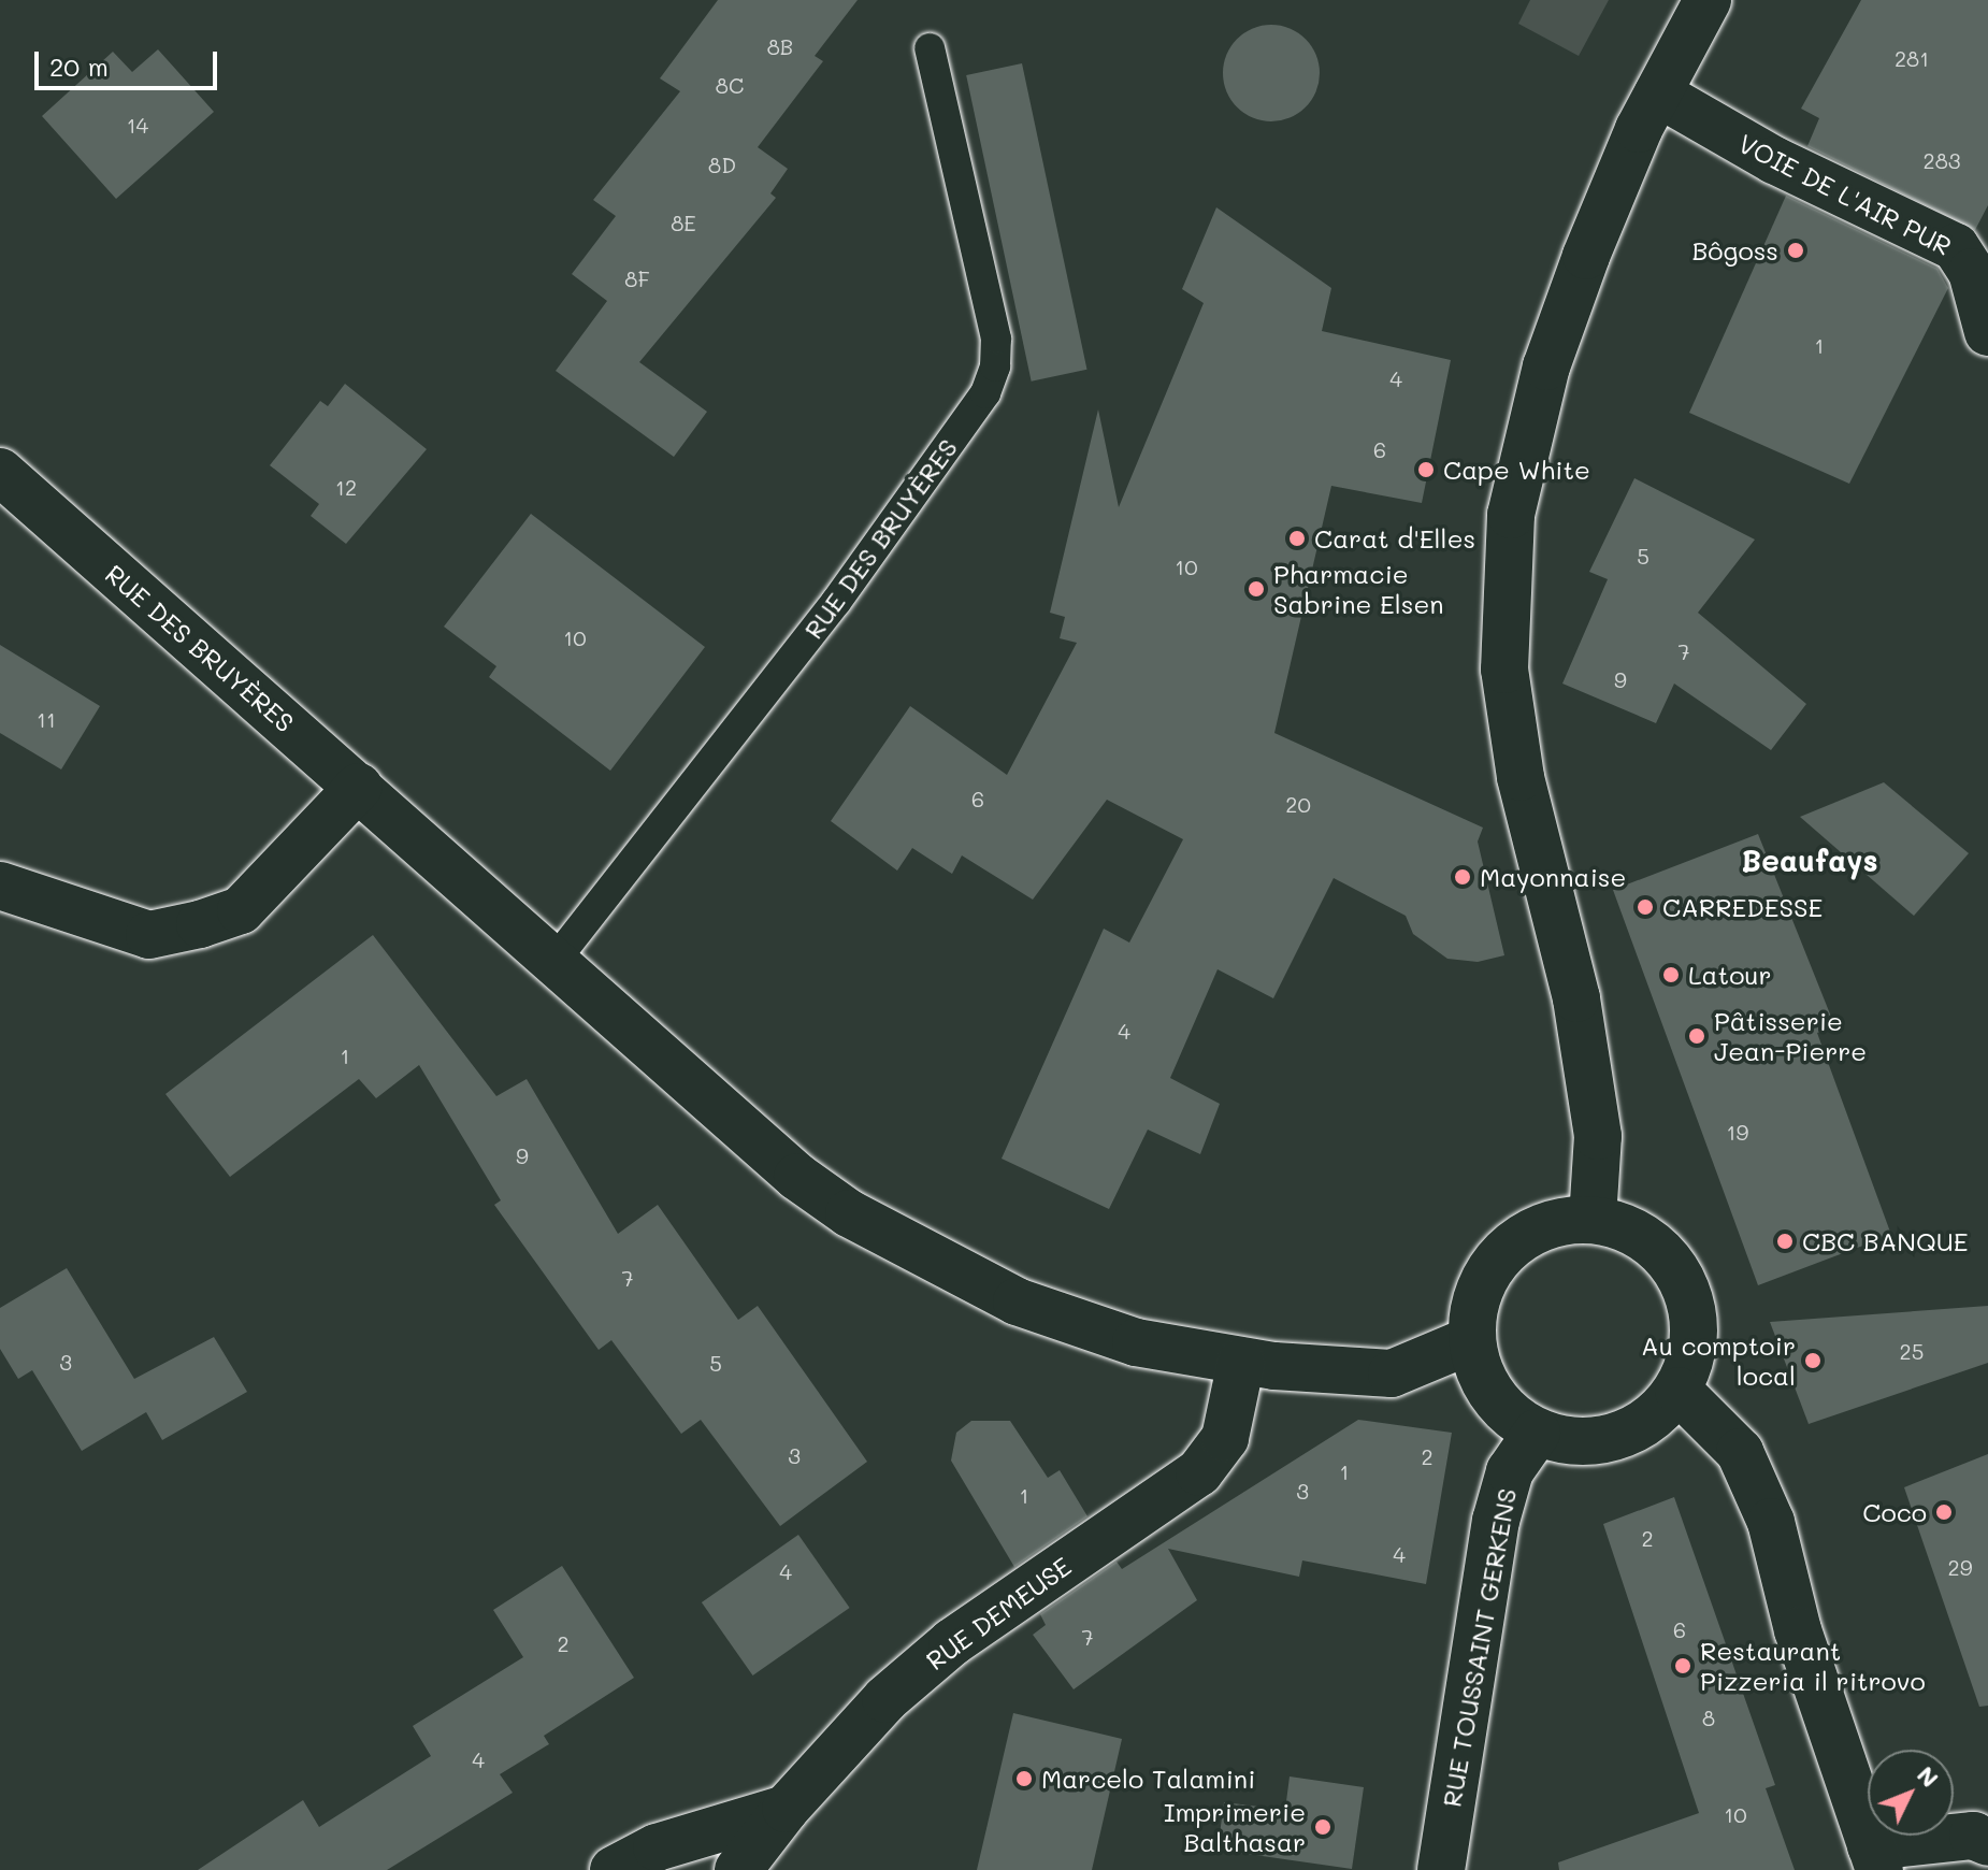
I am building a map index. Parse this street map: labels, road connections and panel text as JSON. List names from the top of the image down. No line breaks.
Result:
{"streets":{"street":["VOIE DE L'AIR PUR","RUE DES BRUYÈRES","RUE DEMEUSE","RUE TOUSSAINT GERKENS"]},"crossings":[["RUE DES BRUYÈRES","RUE DEMEUSE"],["RUE DES BRUYÈRES","RUE TOUSSAINT GERKENS"]],"districts":["Beaufays"],"places":["Bôgoss","Cape White","Carat d'Elles","Pharmacie Sabrine Elsen","Mayonnaise","CARREDESSE","Latour","Pâtisserie Jean-Pierre","CBC BANQUE","Au comptoir local","Coco","Restaurant Pizzeria il ritrovo","Marcelo Talamini","Imprimerie Balthasar"],"house_numbers":["8B","281","8C","14","283","8D","8E","8F","1","4","6","12","5","10","10","7","9","11","6","20","4","1","19","9","7","25","3","5","3","2","1","3","1","2","4","29","4","6","7","2","8","4","10"],"scale_bar":"20 m","north":"top right"}
